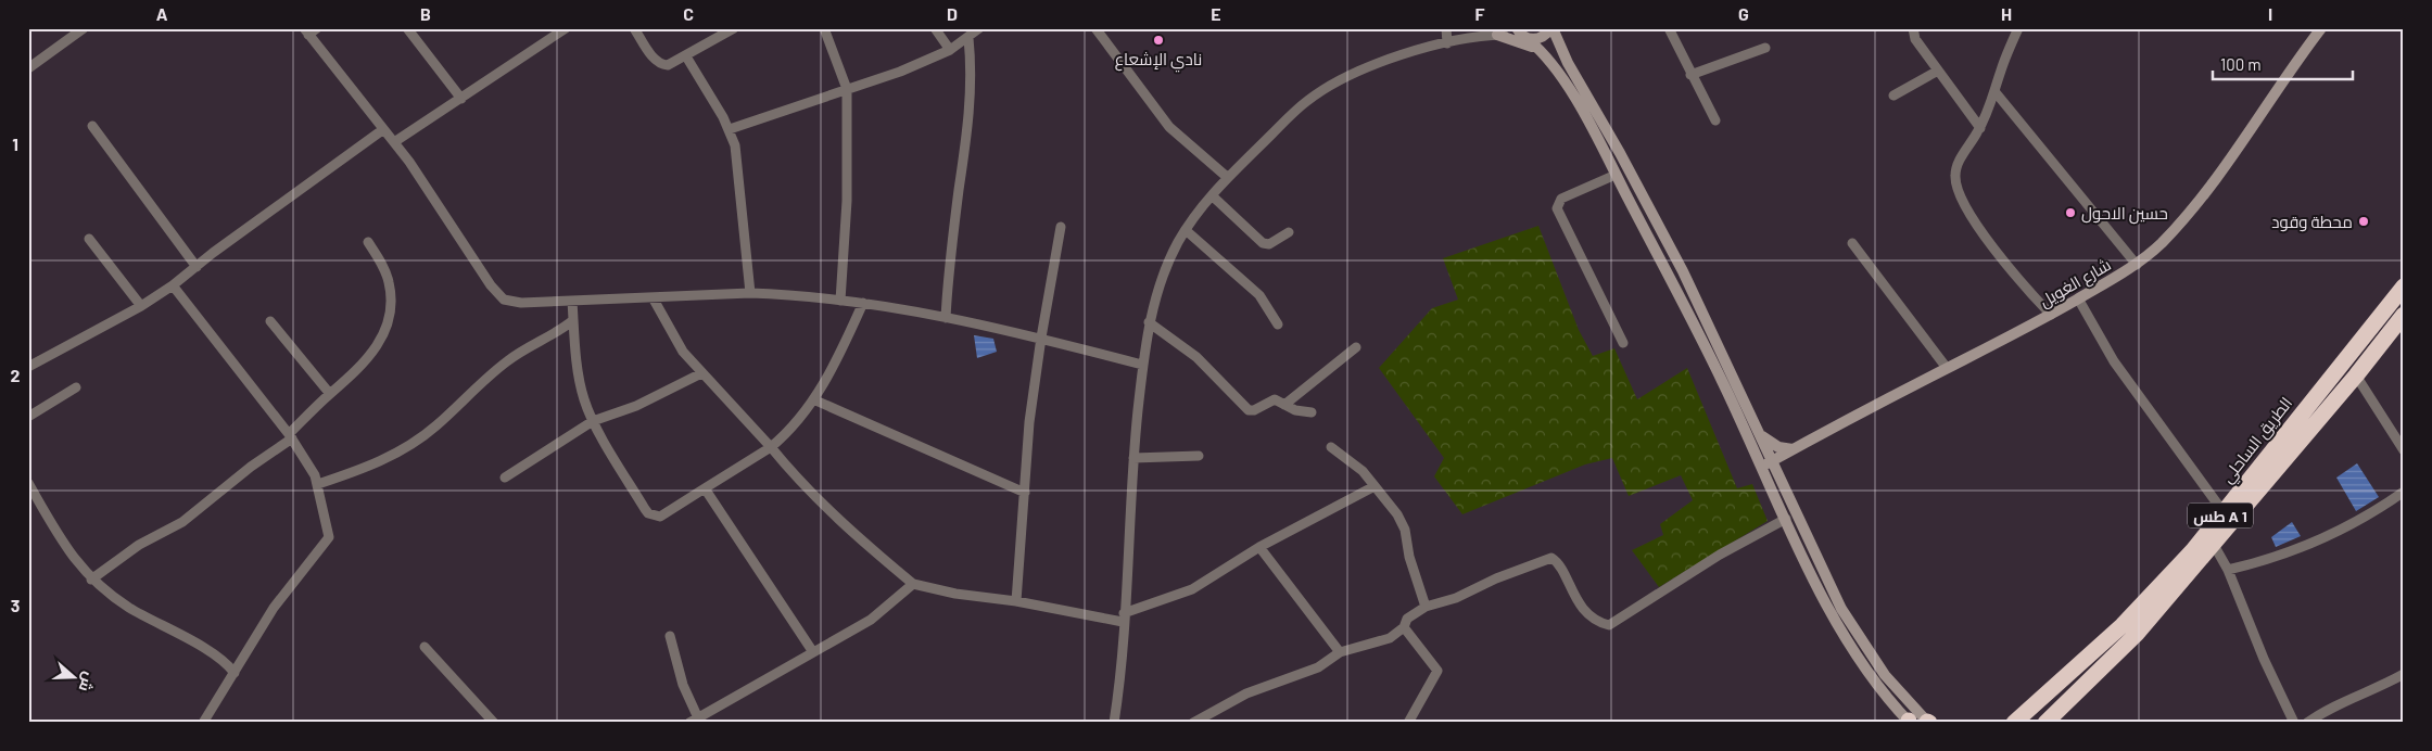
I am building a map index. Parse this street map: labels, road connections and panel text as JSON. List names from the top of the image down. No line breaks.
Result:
{"streets":{"highway":["الطريق الساحلي","طس A 1"],"street":["شارع الغويل"]},"places":["نادي الإشعاع","حسين الاحول","محطة وقود"],"scale_bar":"100 m","north":"right","grid":{"columns":["A","B","C","D","E","F","G","H","I"],"rows":["1","2","3"]}}
